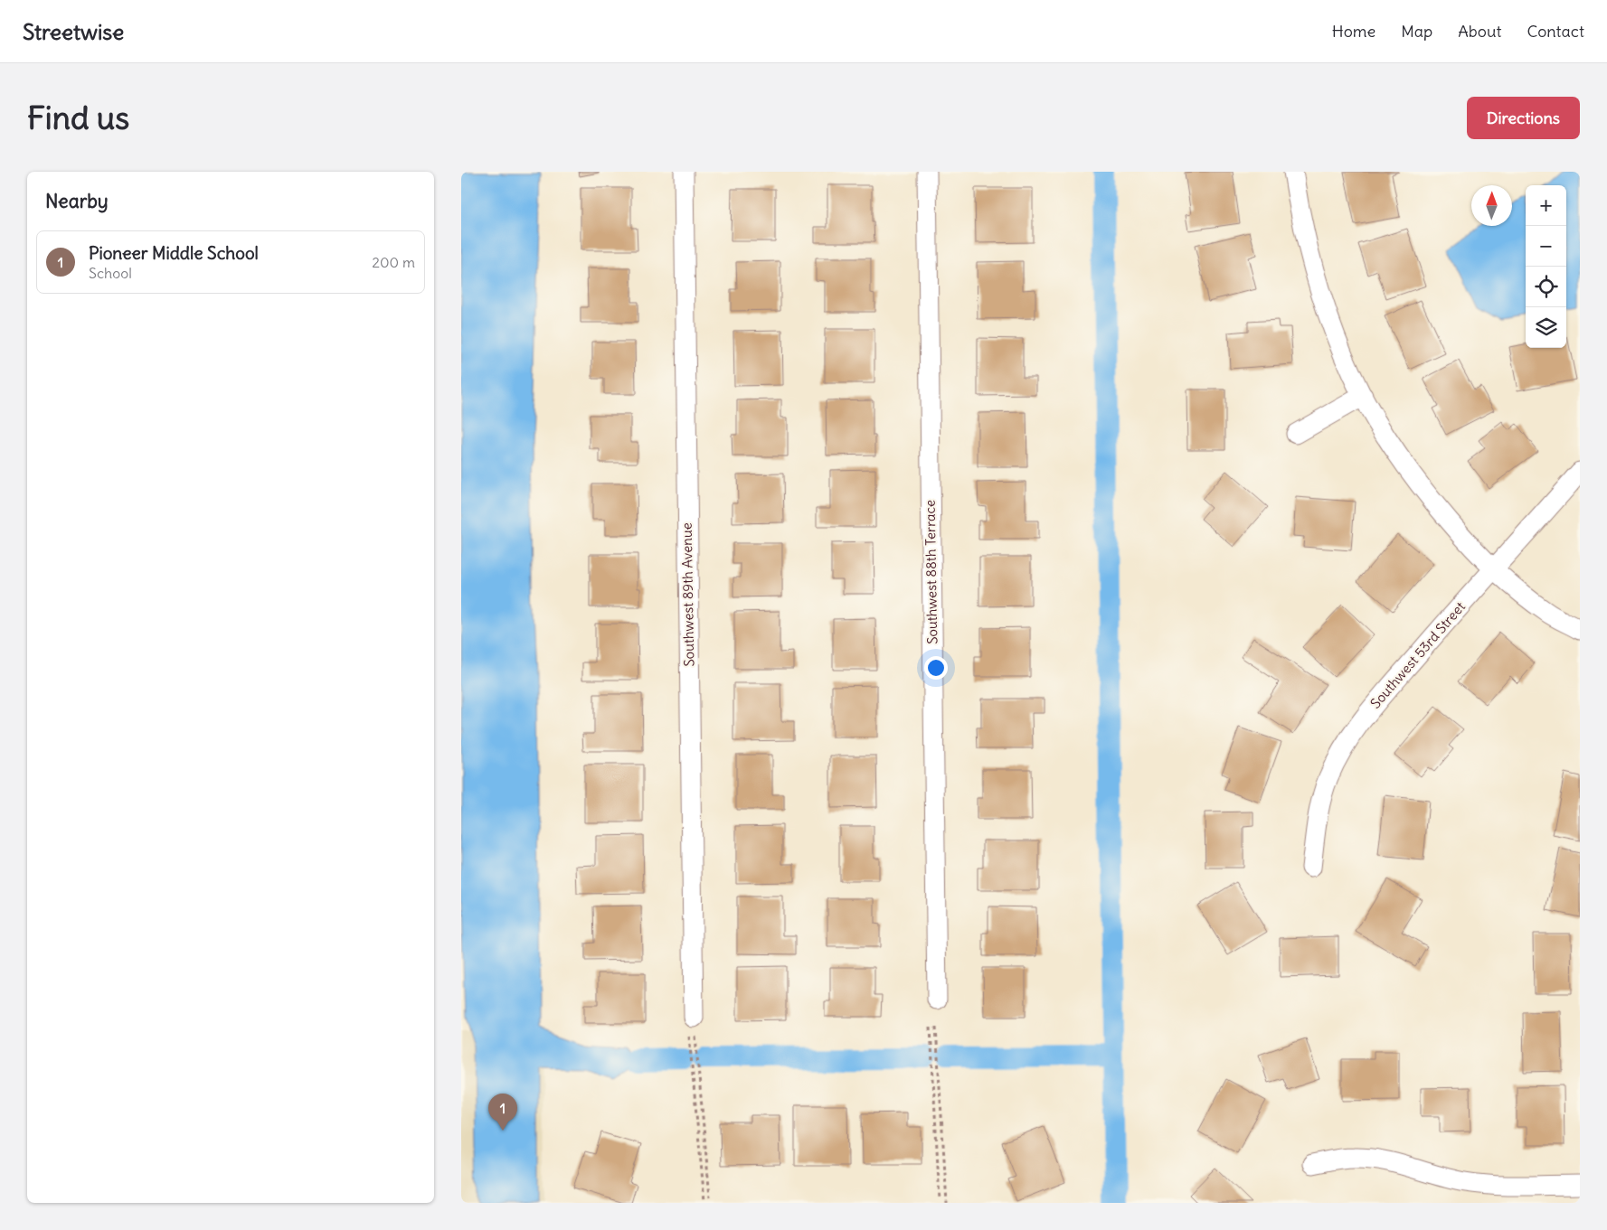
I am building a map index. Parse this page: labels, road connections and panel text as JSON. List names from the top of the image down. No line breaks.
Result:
{"streets":{"street":["Southwest 88th Terrace","Southwest 89th Avenue","Southwest 53rd Street"]},"north":"top","page":{"header":"Streetwise","nav":["Home","Map","About","Contact"],"buttons":"Directions","title":"Find us","heading":"Nearby","map_buttons":["+","−"],"list":[{"mark":"1","name":"Pioneer Middle School","note":"School","value":"200 m"}],"pins":"1"}}
